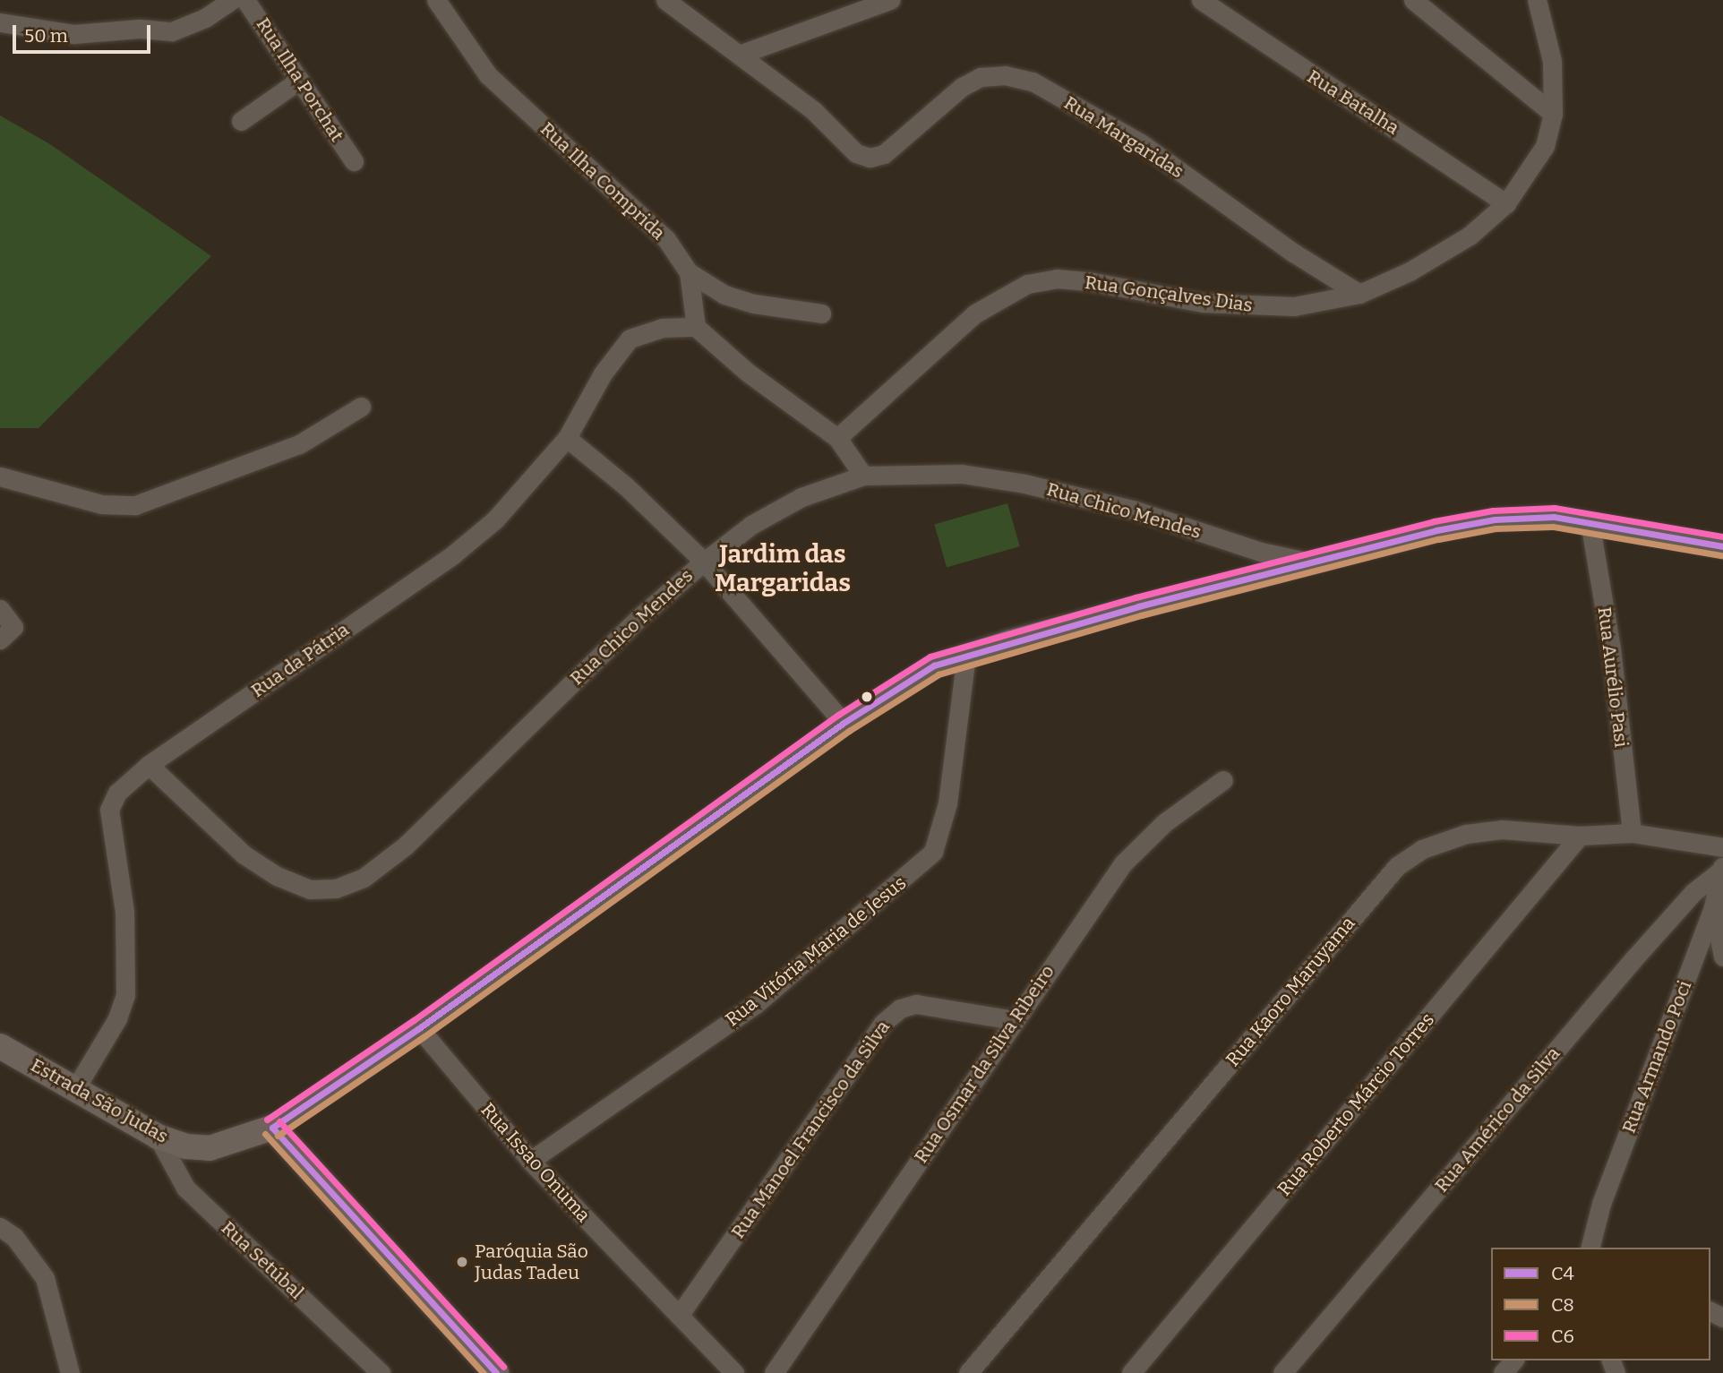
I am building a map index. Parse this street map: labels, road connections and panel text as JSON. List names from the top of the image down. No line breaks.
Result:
{"streets":{"main road":["Estrada São Judas"],"street":["Rua Ilha Porchat","Rua Batalha","Rua Margaridas","Rua Ilha Comprida","Rua Gonçalves Dias","Rua Chico Mendes","Rua da Pátria","Rua Aurélio Pasi","Rua Vitória Maria de Jesus","Rua Kaoro Maruyama","Rua Armando Poci","Rua Osmar da Silva Ribeiro","Rua Roberto Márcio Torres","Rua Américo da Silva","Rua Manoel Francisco da Silva","Rua Issao Onuma","Rua Setúbal"]},"crossings":[["Rua Batalha","Rua Gonçalves Dias"],["Rua Margaridas","Rua Gonçalves Dias"],["Rua Ilha Comprida","Rua da Pátria"],["Rua Chico Mendes","Rua da Pátria"],["Rua da Pátria","Estrada São Judas"],["Rua Aurélio Pasi","Rua Kaoro Maruyama"],["Rua Vitória Maria de Jesus","Rua Issao Onuma"],["Rua Kaoro Maruyama","Rua Roberto Márcio Torres"],["Rua Armando Poci","Rua Américo da Silva"],["Rua Osmar da Silva Ribeiro","Rua Manoel Francisco da Silva"],["Estrada São Judas","Rua Setúbal"],["Rua Manoel Francisco da Silva","Rua Issao Onuma"]],"districts":["Jardim das Margaridas"],"places":["Paróquia São Judas Tadeu"],"lines":["transit line C6","transit line C4","transit line C8"],"legend":["C4","C8","C6"],"scale_bar":"50 m"}
